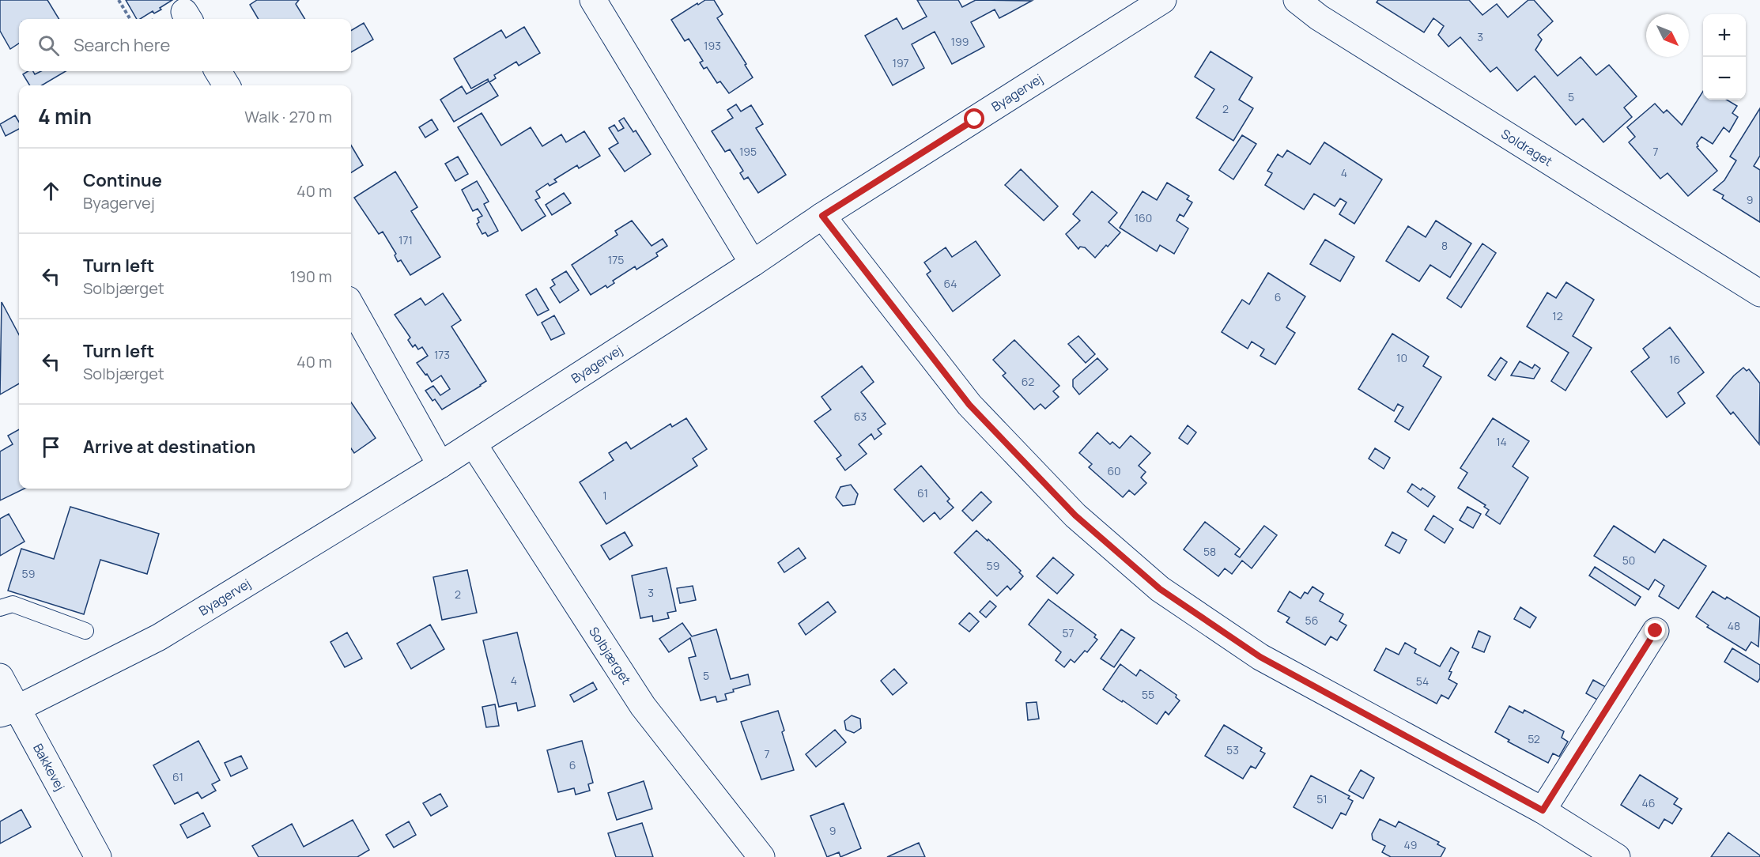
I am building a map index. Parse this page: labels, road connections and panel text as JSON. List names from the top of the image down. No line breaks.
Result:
{"streets":{"street":["Byagervej","Soldraget","Solbjærget","Bakkevej"]},"crossings":[["Byagervej","Solbjærget"],["Byagervej","Bakkevej"]],"house_numbers":["3","199","193","197","5","2","195","7","4","9","160","171","8","175","64","6","12","173","10","16","62","63","14","60","61","1","58","50","59","59","3","2","56","48","57","5","4","54","55","52","53","7","6","61","51","46","9","49"],"north":"bottom right","page":{"map_buttons":["+","−"],"search":"Search here","heading":["4 min","Walk · 270 m"],"list":[["Continue","Byagervej","40 m"],["Turn left","Solbjærget","190 m"],["Turn left","Solbjærget","40 m"],"Arrive at destination"]}}
